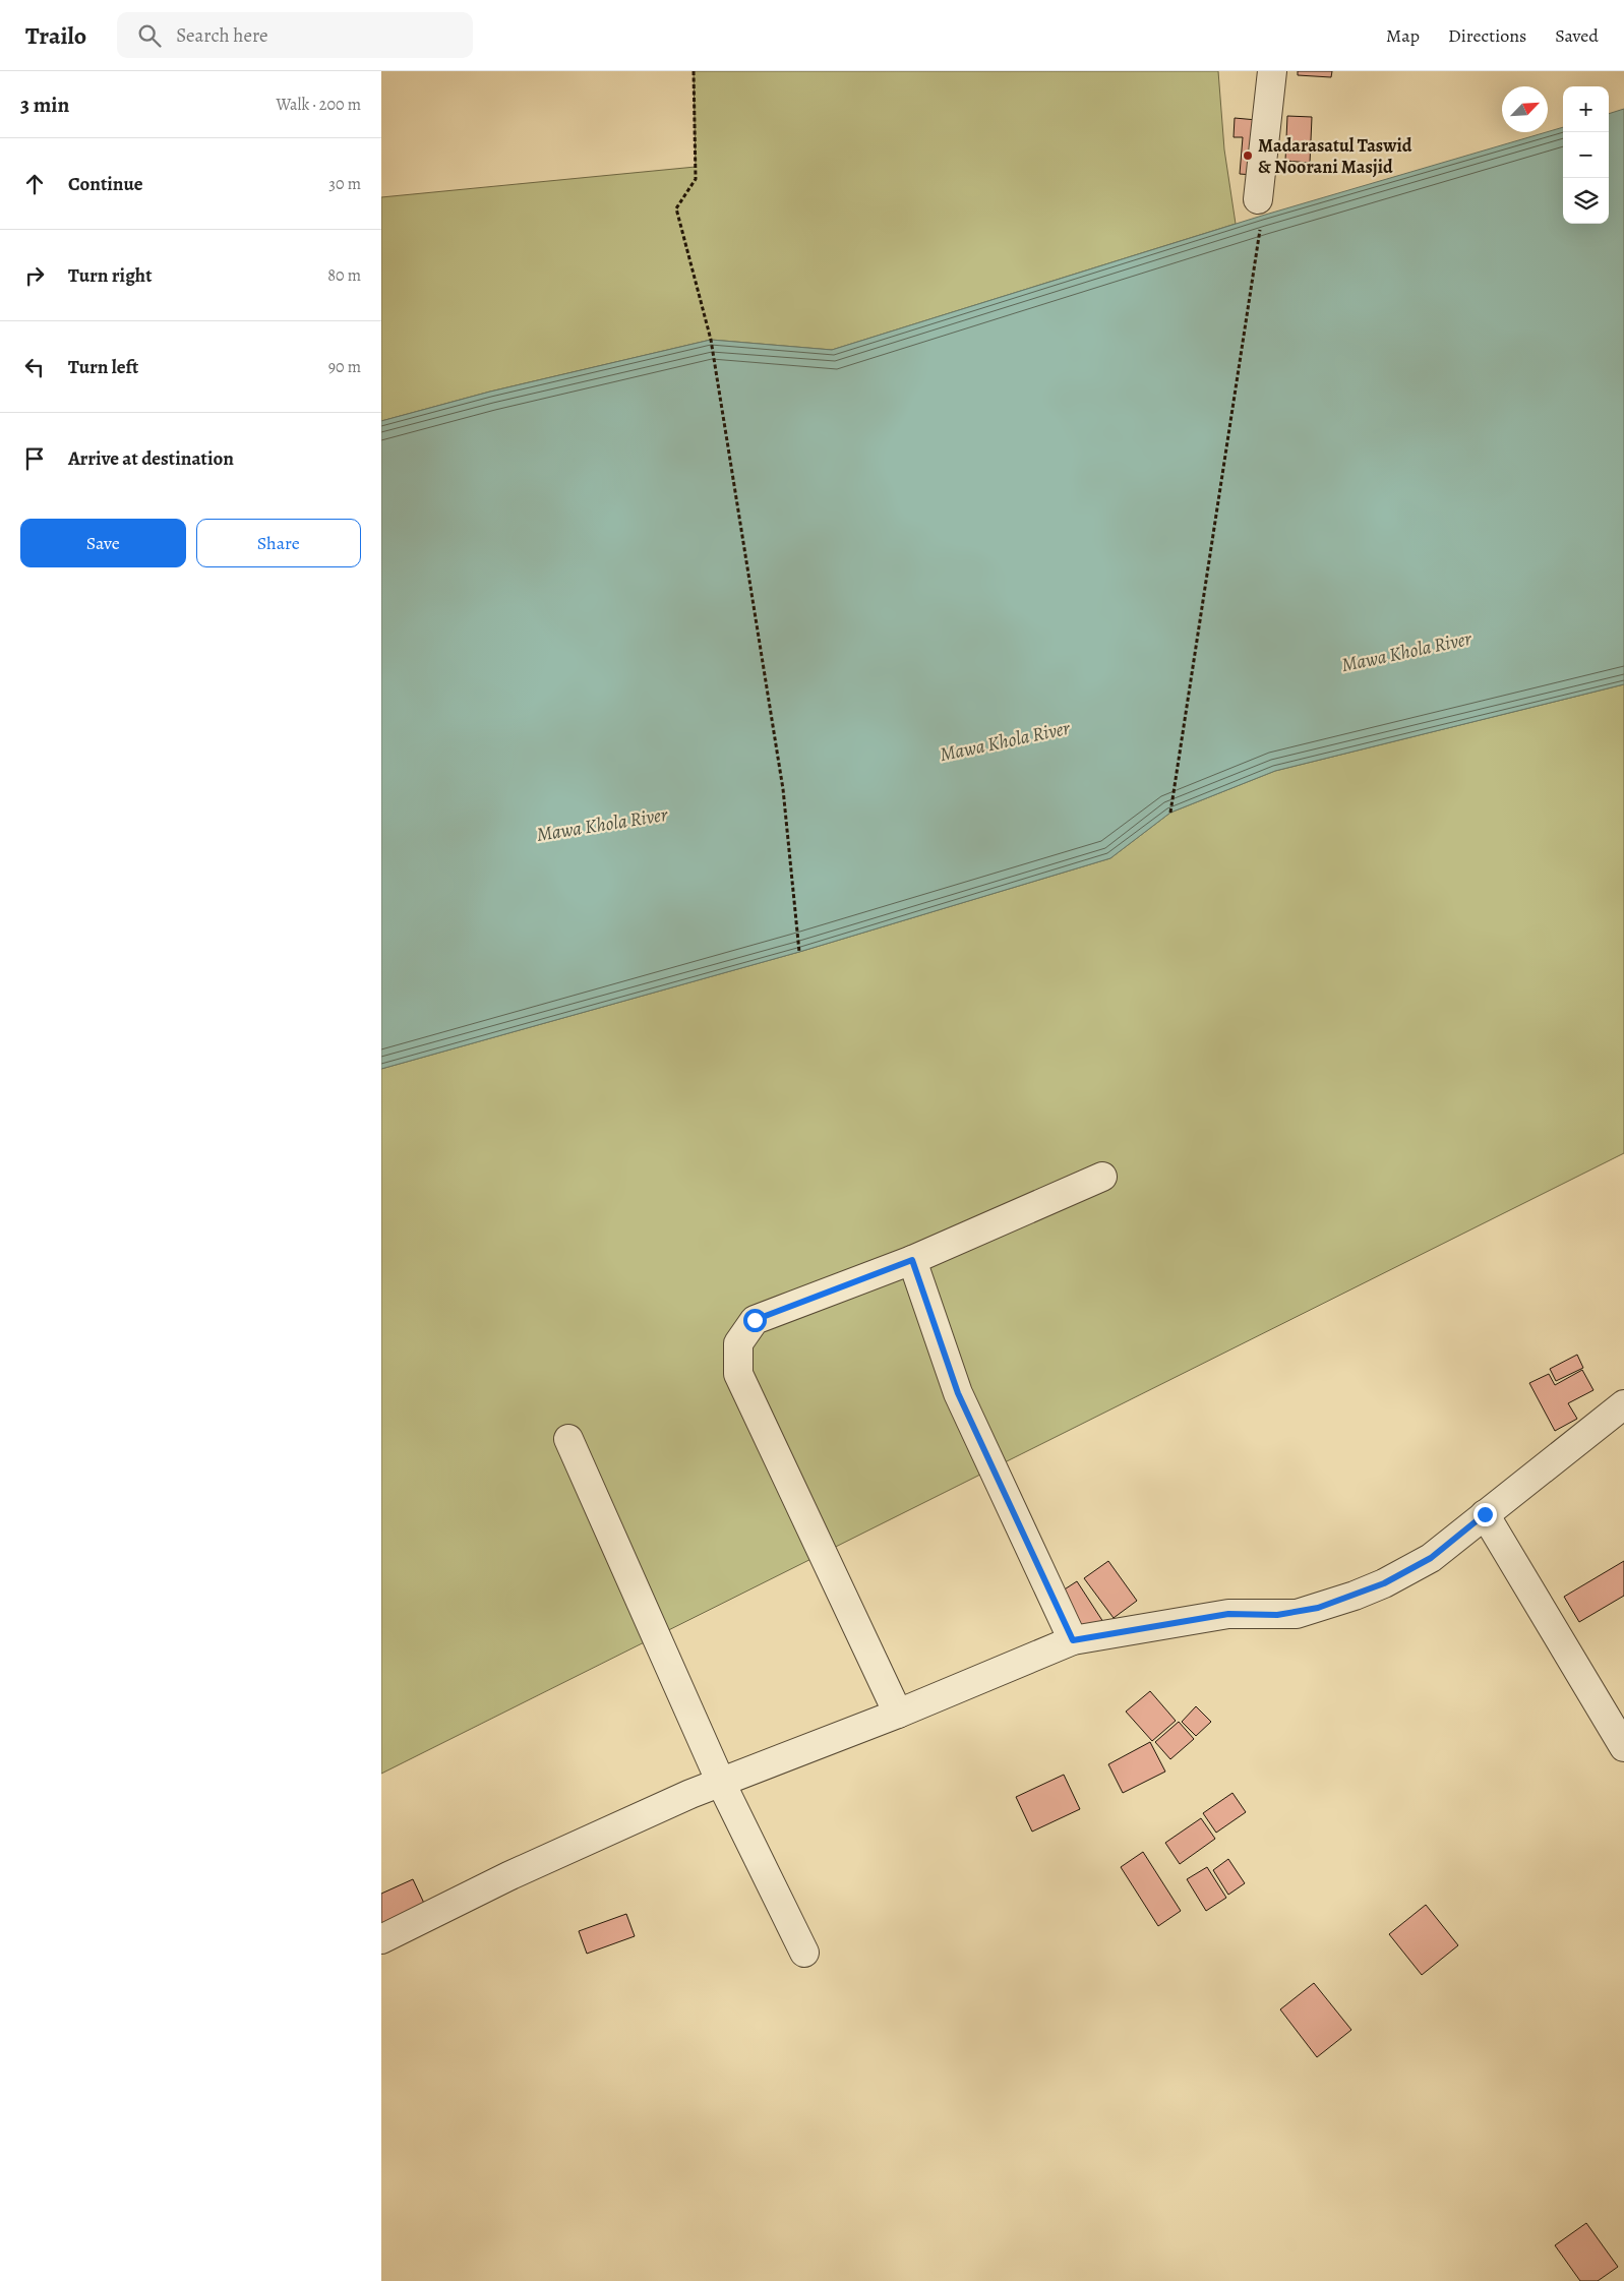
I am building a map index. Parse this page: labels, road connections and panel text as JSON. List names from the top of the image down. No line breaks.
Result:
{"water":["Mawa Khola River"],"places":["Madarasatul Taswid & Noorani Masjid"],"north":"top right","page":{"header":"Trailo","search":"Search here","nav":["Map","Directions","Saved"],"heading":["3 min","Walk · 200 m"],"map_buttons":["+","−"],"list":[["Continue","30 m"],["Turn right","80 m"],["Turn left","90 m"],"Arrive at destination"],"buttons":["Save","Share"]}}
